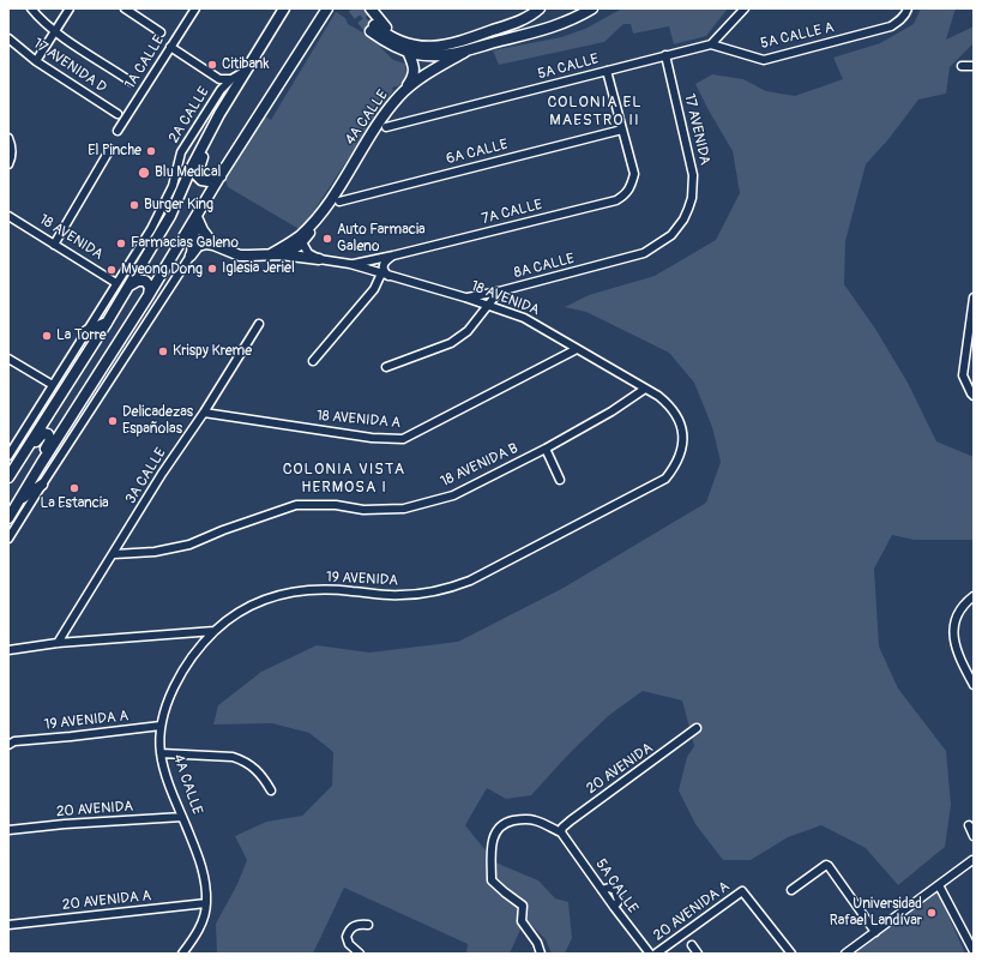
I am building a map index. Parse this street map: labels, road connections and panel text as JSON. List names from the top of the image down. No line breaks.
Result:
{"streets":{"main road":["4A CALLE"],"street":["5A CALLE A","1A CALLE","17 AVENIDA D","5A CALLE","2A CALLE","17 AVENIDA","6A CALLE","7A CALLE","18 AVENIDA","8A CALLE","18 AVENIDA A","18 AVENIDA B","3A CALLE","19 AVENIDA","19 AVENIDA A","20 AVENIDA","20 AVENIDA A"]},"crossings":[["5A CALLE A","5A CALLE"],["5A CALLE","17 AVENIDA"],["5A CALLE","20 AVENIDA"],["2A CALLE","18 AVENIDA"],["4A CALLE","19 AVENIDA"],["4A CALLE","19 AVENIDA A"],["4A CALLE","20 AVENIDA"],["4A CALLE","20 AVENIDA A"],["17 AVENIDA","8A CALLE"],["6A CALLE","7A CALLE"],["7A CALLE","18 AVENIDA"],["18 AVENIDA","8A CALLE"],["18 AVENIDA","18 AVENIDA A"],["18 AVENIDA","18 AVENIDA B"],["18 AVENIDA","19 AVENIDA"],["18 AVENIDA A","3A CALLE"],["18 AVENIDA B","3A CALLE"]],"districts":["COLONIA EL MAESTRO II","COLONIA VISTA HERMOSA I"],"places":["Citibank","El Pinche","Blu Medical","Burger King","Auto Farmacia Galeno","Farmacias Galeno","Iglesia Jeriel","Myeong Dong","La Torre","Krispy Kreme","Delicadezas Españolas","La Estancia","Universidad Rafael Landívar"]}
